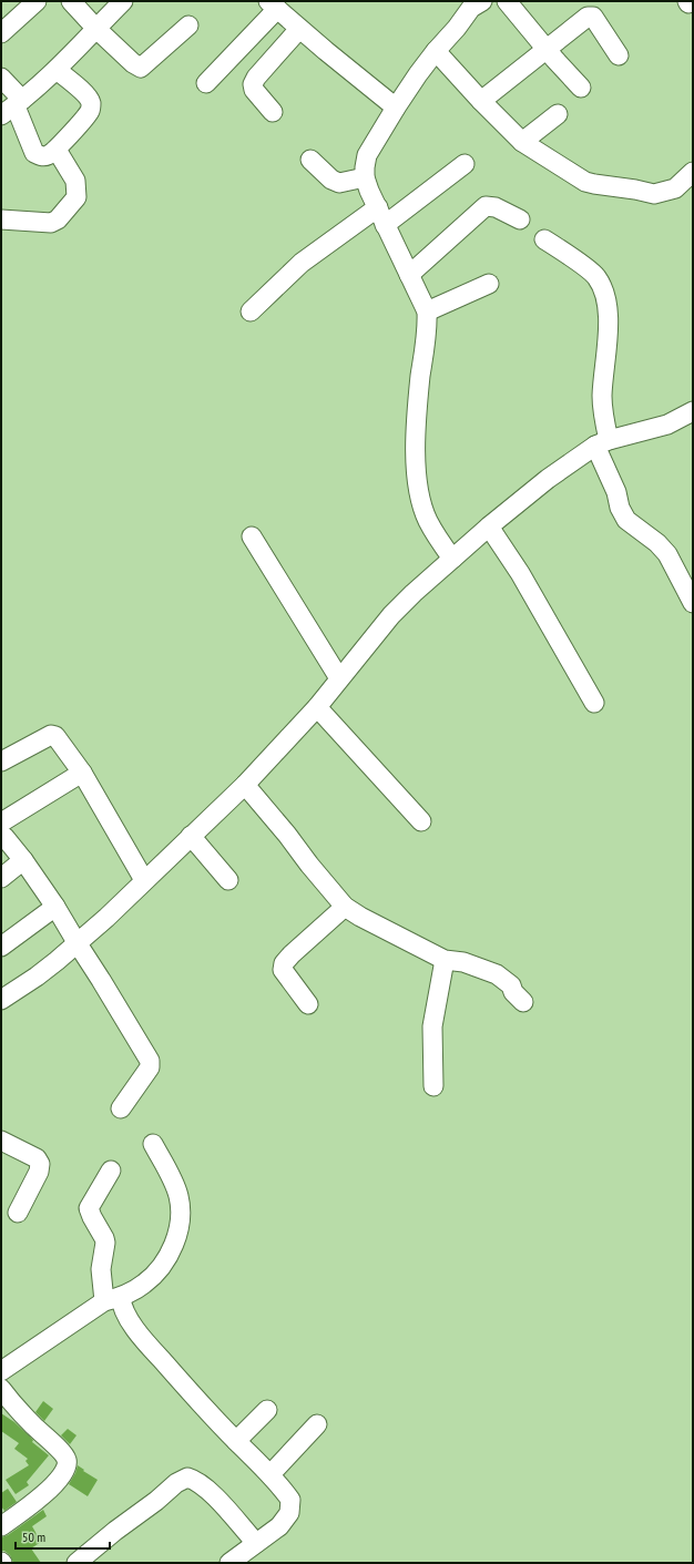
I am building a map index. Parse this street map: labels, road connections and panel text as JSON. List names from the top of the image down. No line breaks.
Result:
{"scale_bar":"50 m"}
